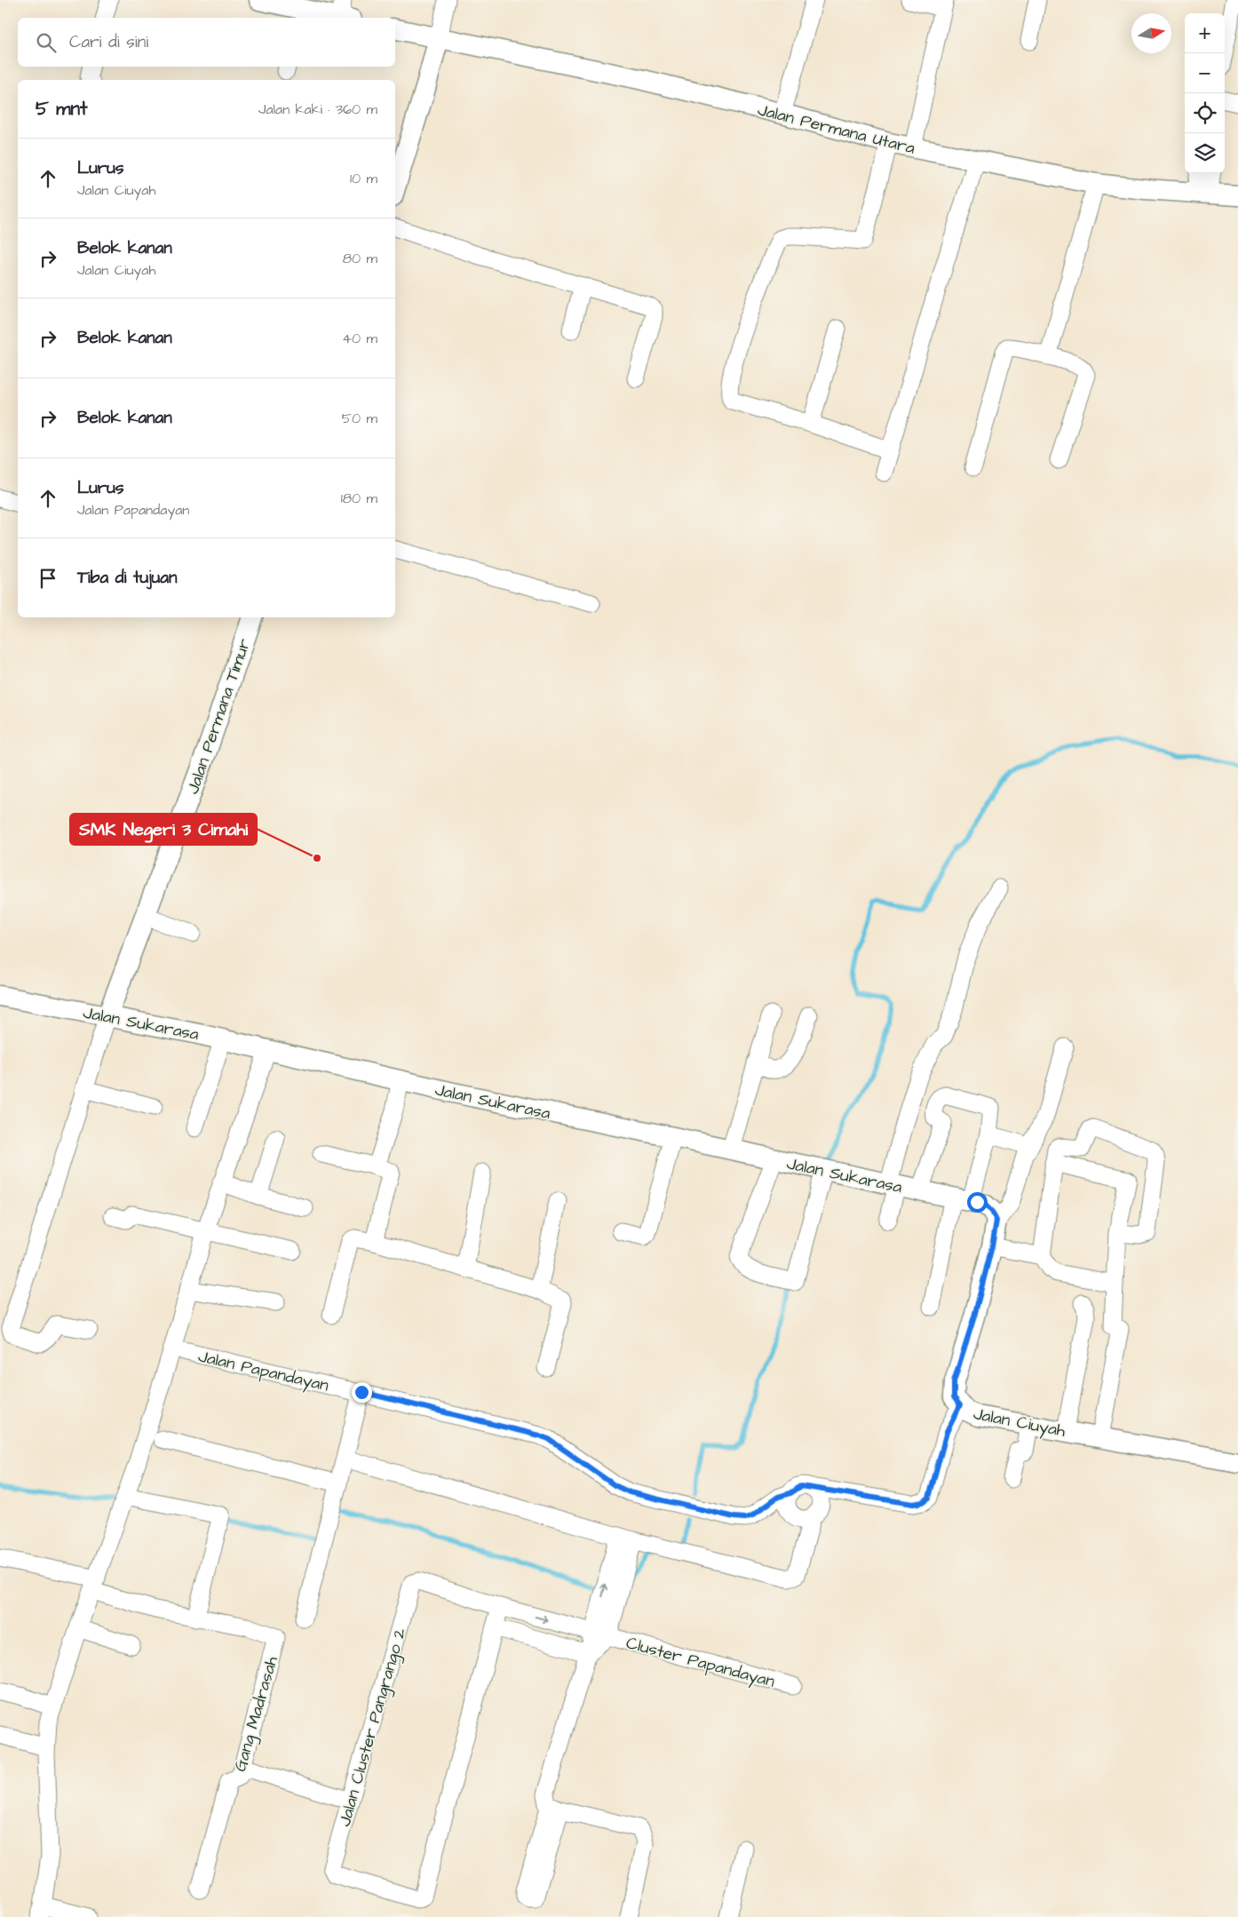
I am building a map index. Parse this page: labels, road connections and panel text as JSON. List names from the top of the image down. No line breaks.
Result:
{"streets":{"street":["Jalan Permana Utara","Jalan Permana Timur","Jalan Sukarasa","Jalan Papandayan","Jalan Ciuyah","Cluster Papandayan","Gang Madrasah","Jalan Cluster Pangrango 2"]},"crossings":[["Jalan Permana Timur","Jalan Sukarasa"],["Cluster Papandayan","Jalan Cluster Pangrango 2"]],"places":["SMK Negeri 3 Cimahi"],"north":"right","page":{"map_buttons":["+","−"],"search":"Cari di sini","heading":["5 mnt","Jalan kaki · 360 m"],"list":[["Lurus","Jalan Ciuyah","10 m"],["Belok kanan","Jalan Ciuyah","80 m"],["Belok kanan","40 m"],["Belok kanan","50 m"],["Lurus","Jalan Papandayan","180 m"],"Tiba di tujuan"]}}
